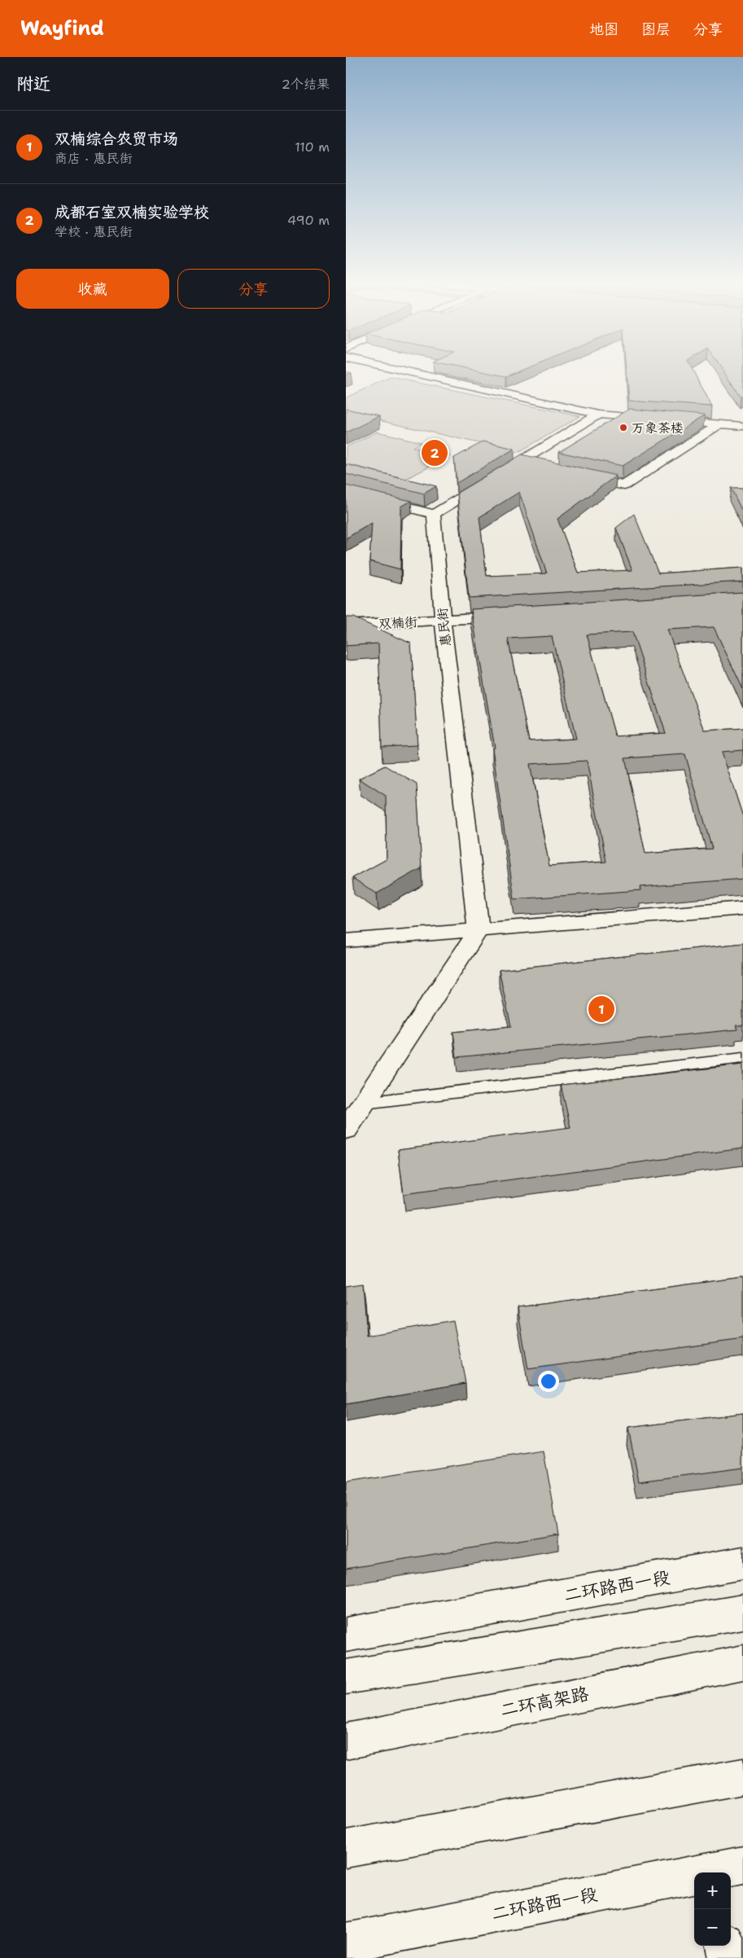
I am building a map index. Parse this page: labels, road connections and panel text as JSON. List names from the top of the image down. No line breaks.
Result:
{"streets":{"main road":["双楠街","惠民街","二环路西一段","二环高架路"]},"crossings":[["双楠街","惠民街"]],"places":["万象茶楼"],"page":{"header":"Wayfind","nav":["地图","图层","分享"],"heading":["附近","2个结果"],"list":[{"mark":"1","name":"双楠综合农贸市场","note":"商店 · 惠民街","value":"110 m"},{"mark":"2","name":"成都石室双楠实验学校","note":"学校 · 惠民街","value":"490 m"}],"buttons":["收藏","分享"],"pins":["2","1"],"map_buttons":["+","−"]}}
